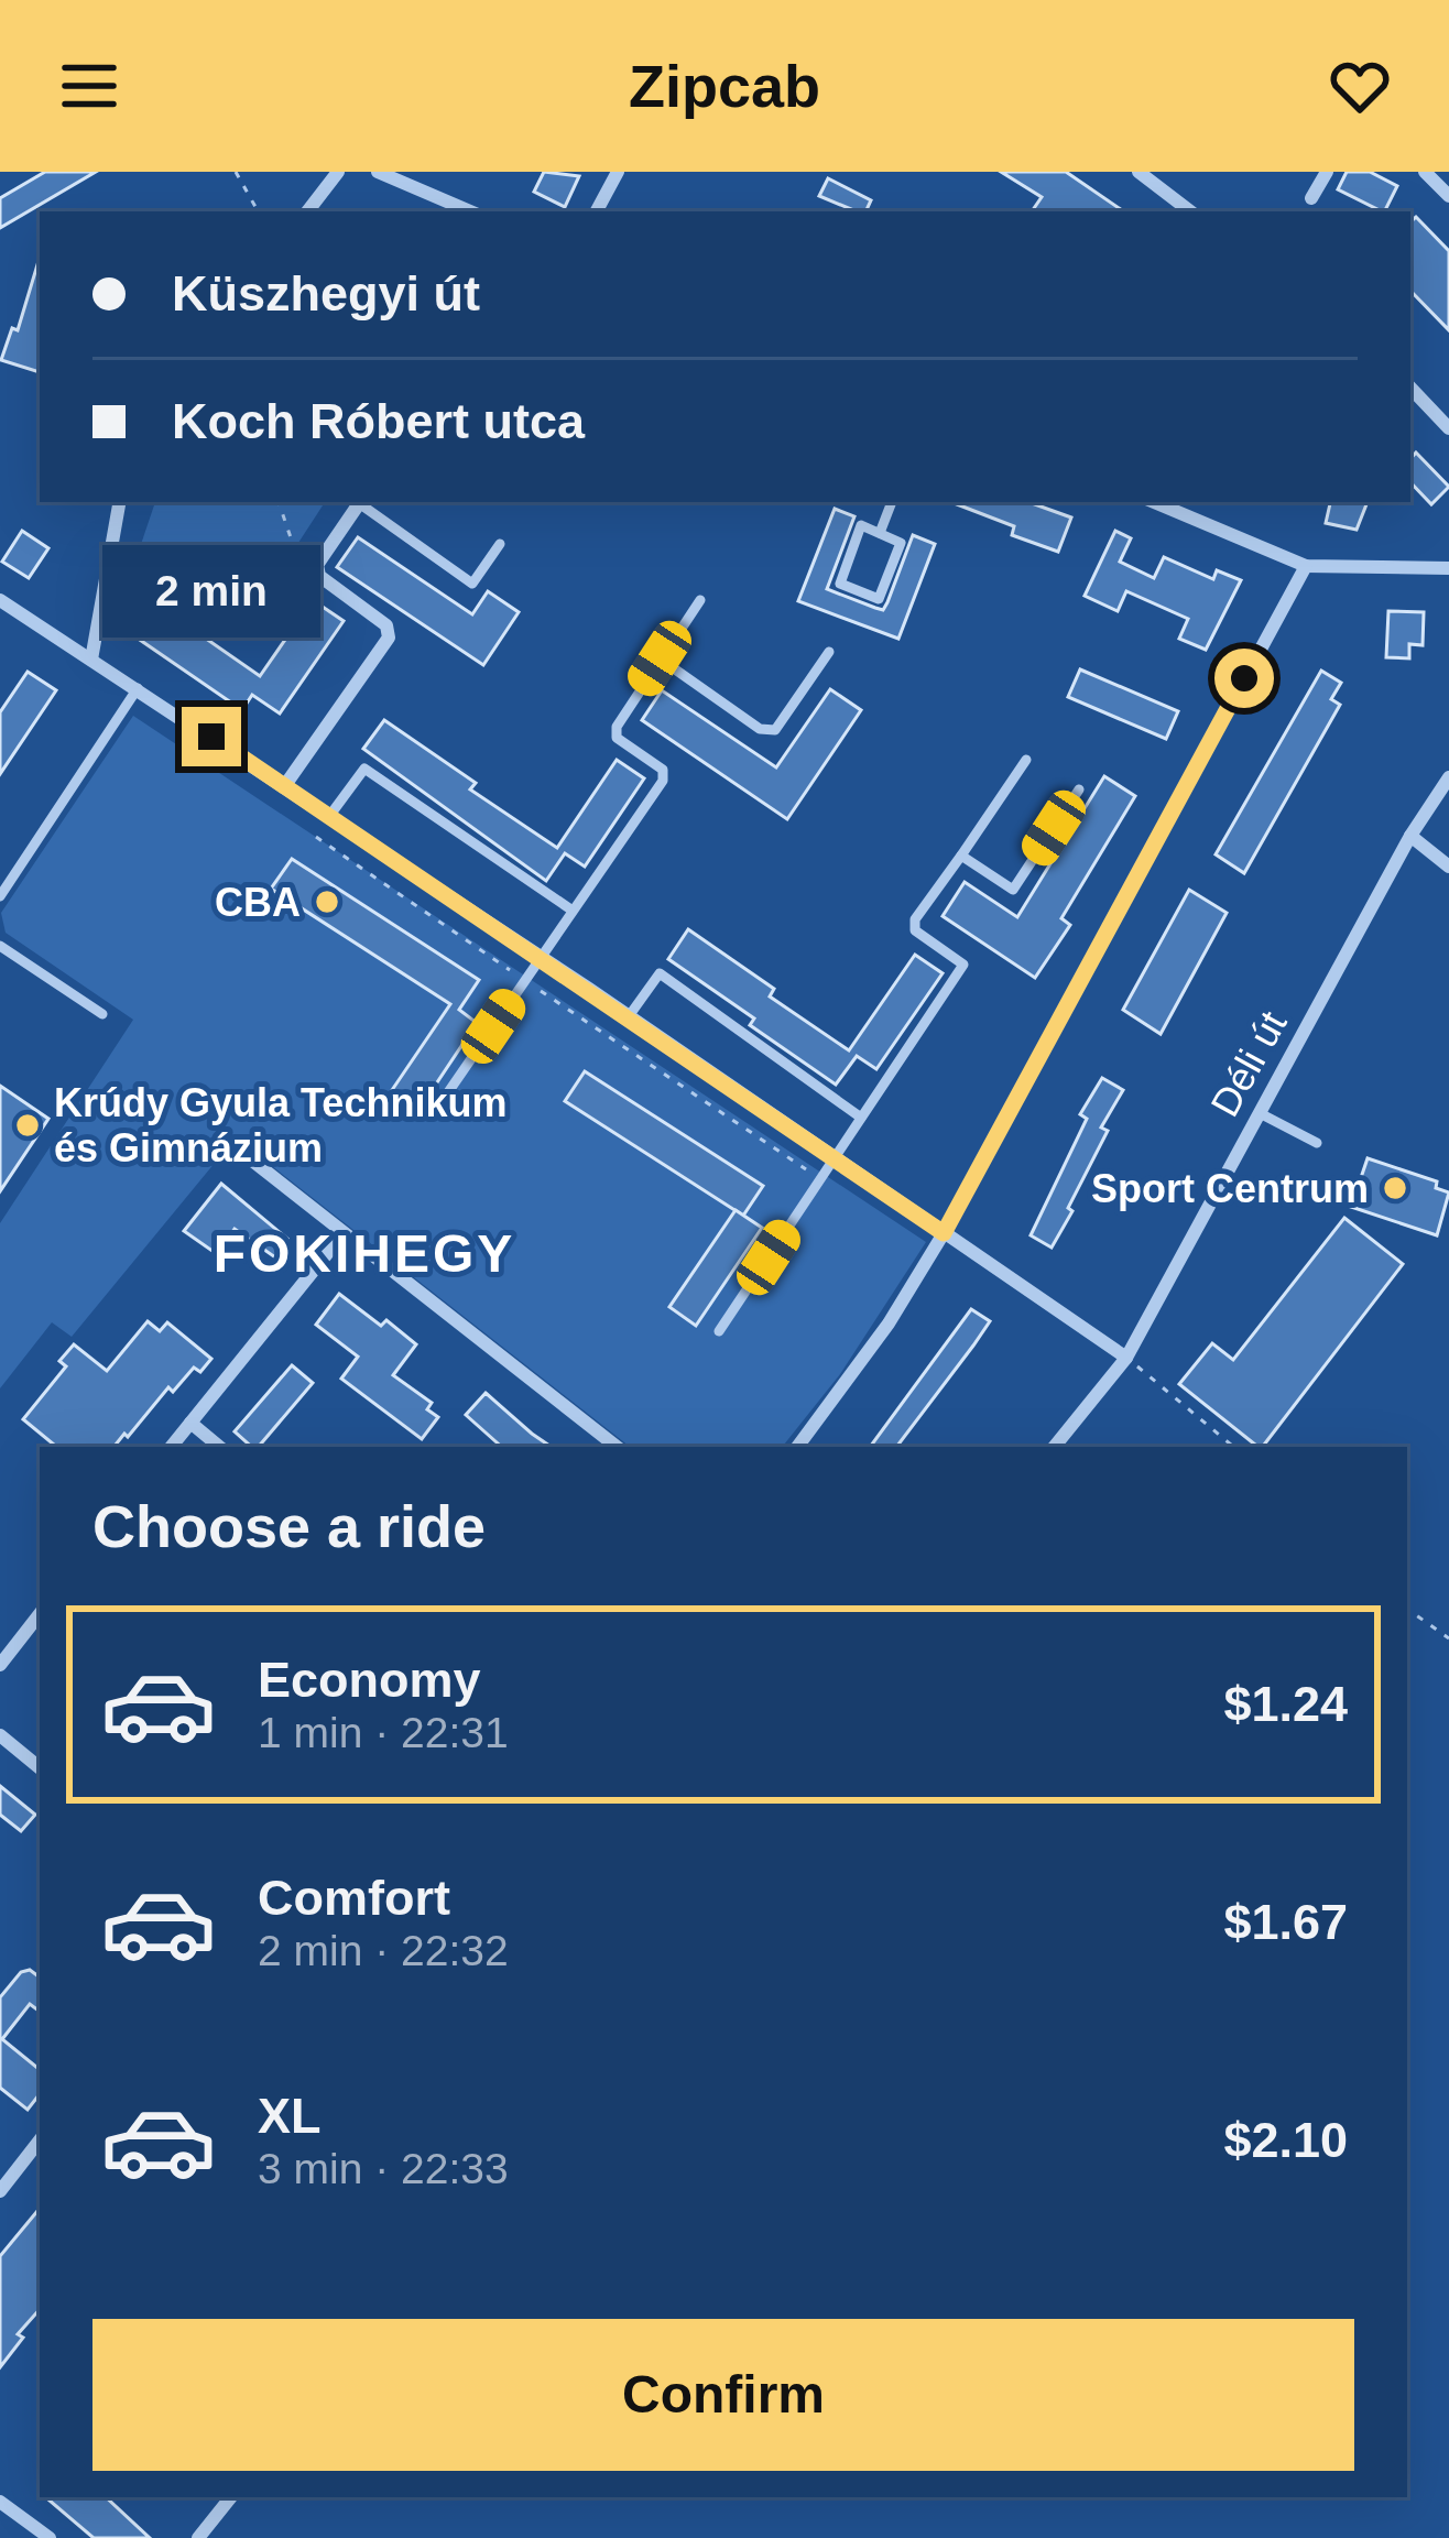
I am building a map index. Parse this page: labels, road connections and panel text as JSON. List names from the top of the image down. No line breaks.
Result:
{"streets":{"street":["Déli út"]},"districts":["FOKIHEGY"],"places":["CBA","Krúdy Gyula Technikum és Gimnázium","Sport Centrum"],"page":{"header":"Zipcab","banner":["Küszhegyi út","Koch Róbert utca"],"bubble":"2 min","heading":"Choose a ride","list":[{"name":"Economy","note":"1 min · 22:31","value":"$1.24"},{"name":"Comfort","note":"2 min · 22:32","value":"$1.67"},{"name":"XL","note":"3 min · 22:33","value":"$2.10"}],"buttons":"Confirm"}}
